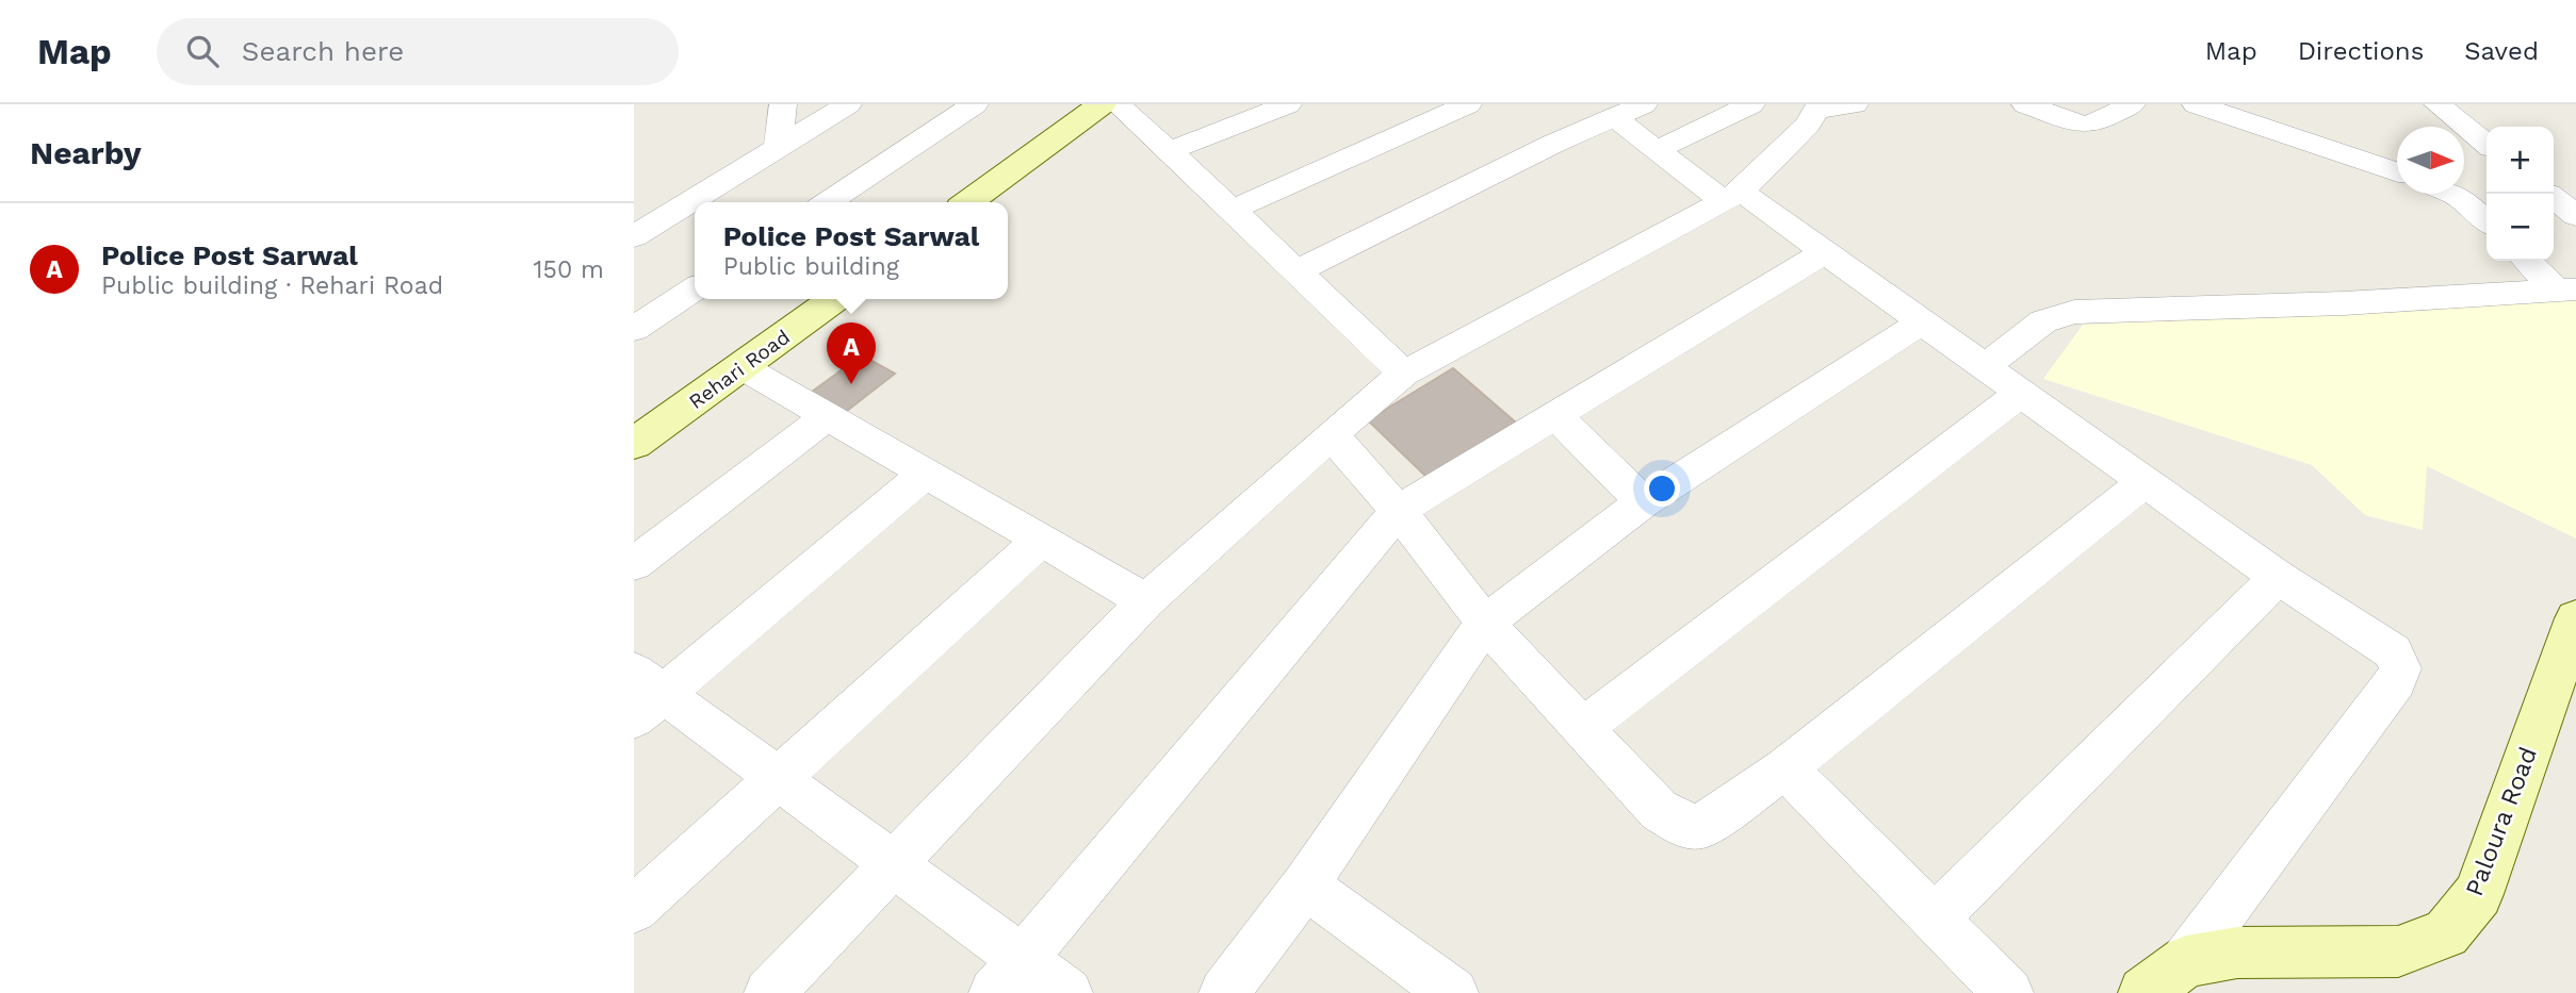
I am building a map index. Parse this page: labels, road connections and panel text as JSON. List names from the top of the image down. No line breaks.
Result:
{"streets":{"main road":["Rehari Road","Paloura Road"]},"north":"right","page":{"header":"Map","search":"Search here","nav":["Map","Directions","Saved"],"heading":"Nearby","map_buttons":["+","−"],"list":[{"mark":"A","name":"Police Post Sarwal","note":"Public building · Rehari Road","value":"150 m"}],"popup":["Police Post Sarwal","Public building"],"pins":"A"}}
